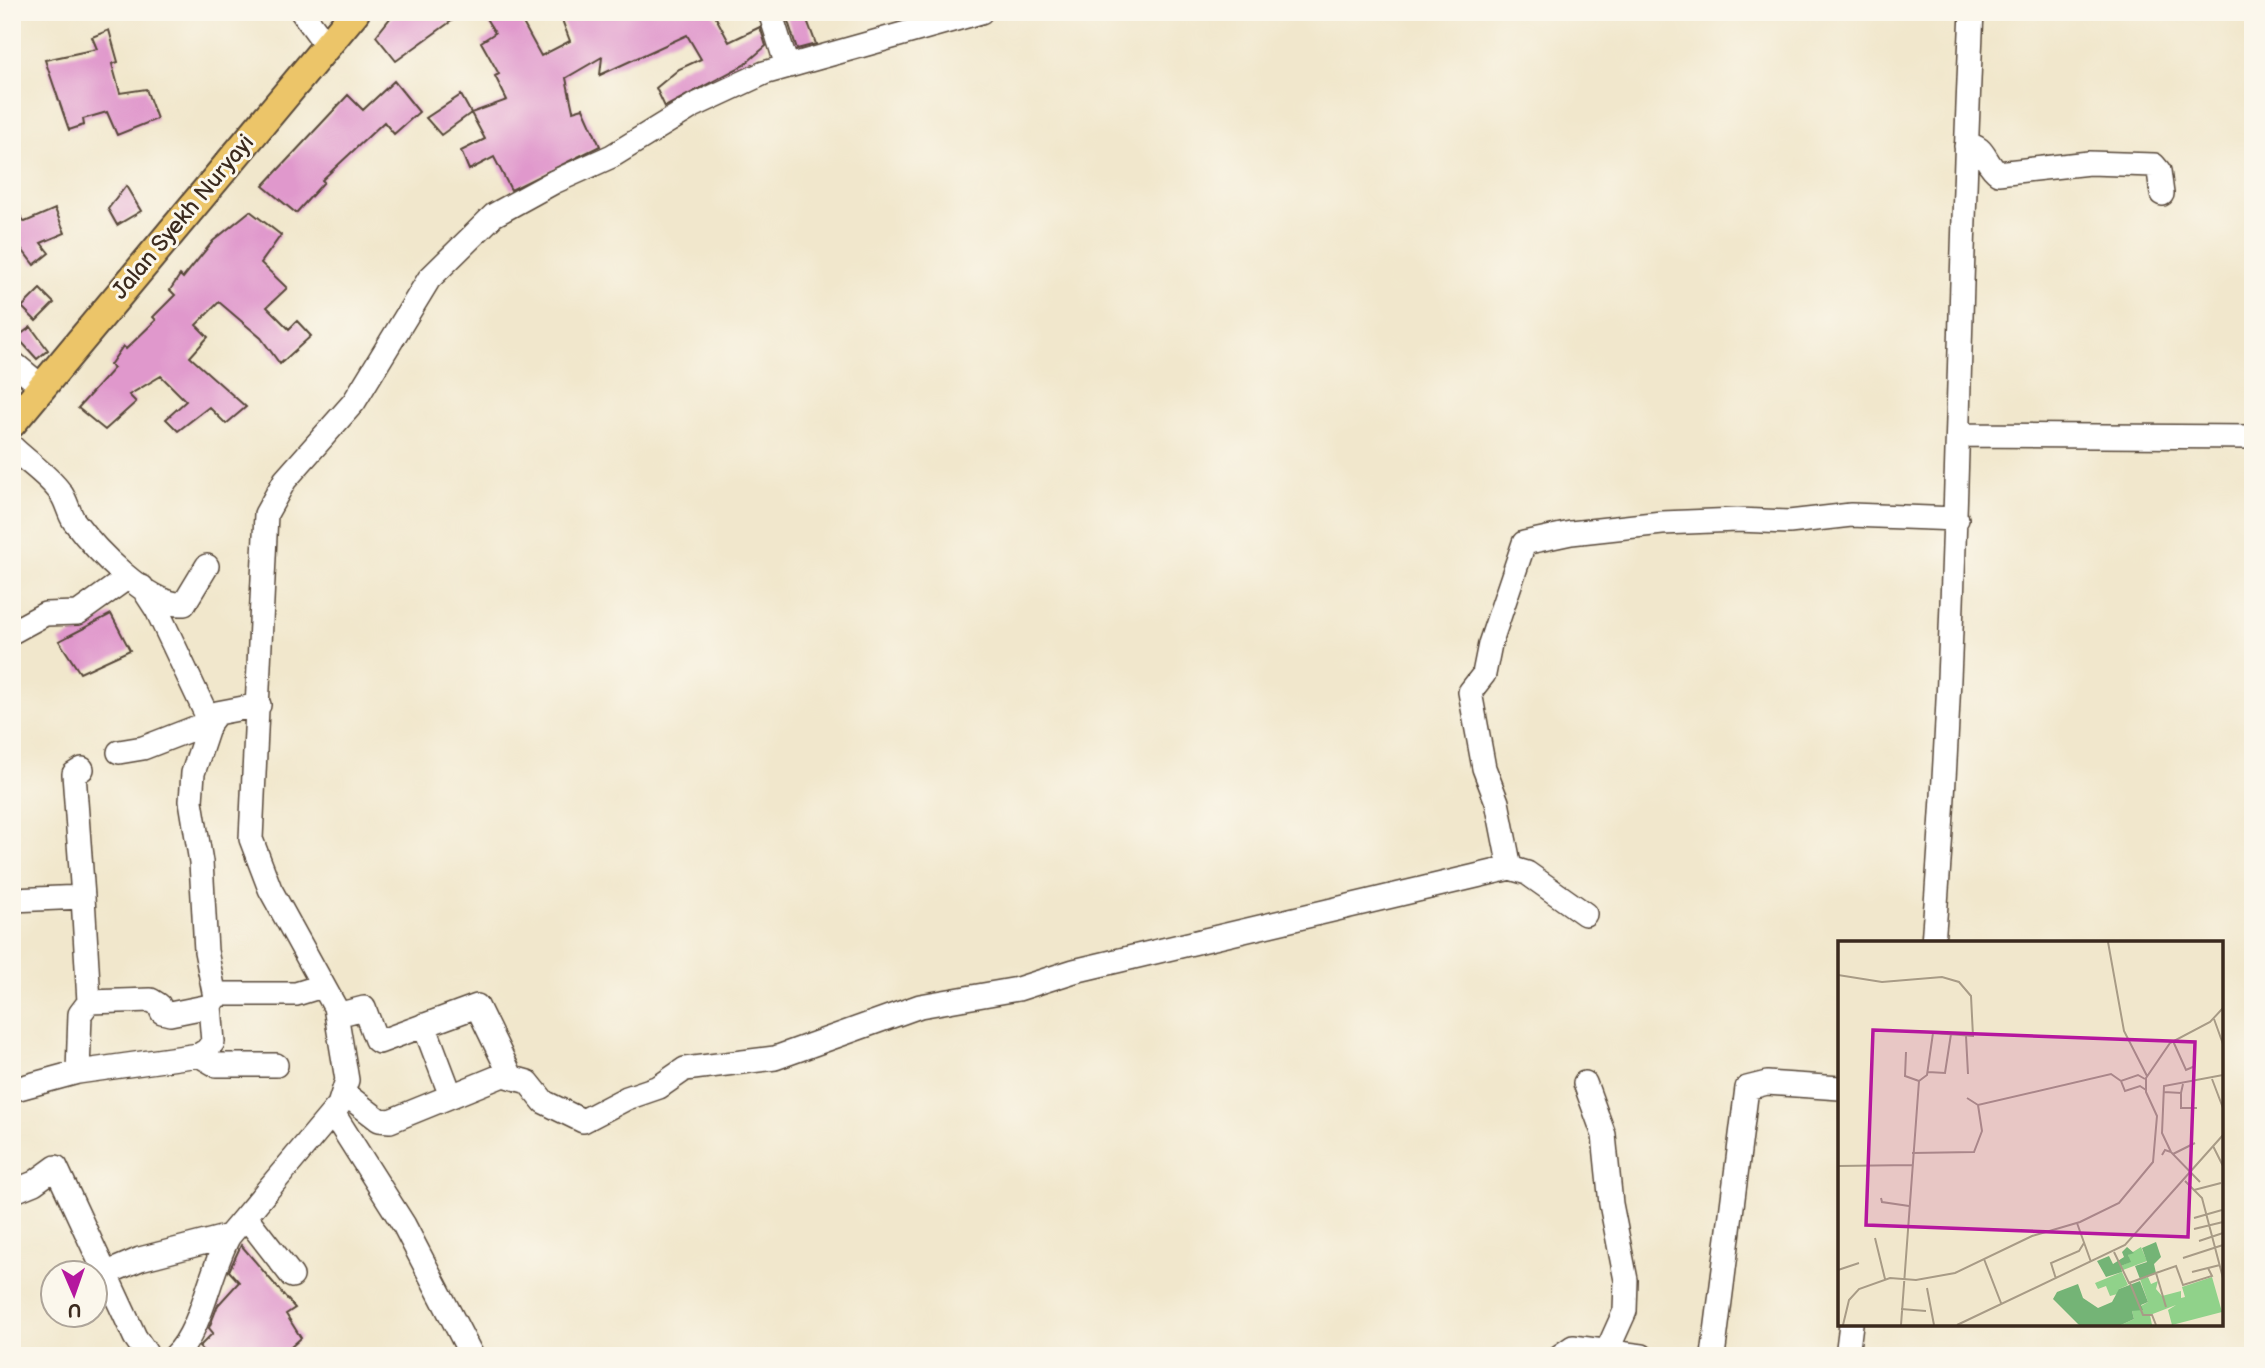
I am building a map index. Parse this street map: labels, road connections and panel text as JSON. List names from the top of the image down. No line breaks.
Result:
{"streets":{"main road":["Jalan Syekh Nuryayi"]},"north":"bottom"}
